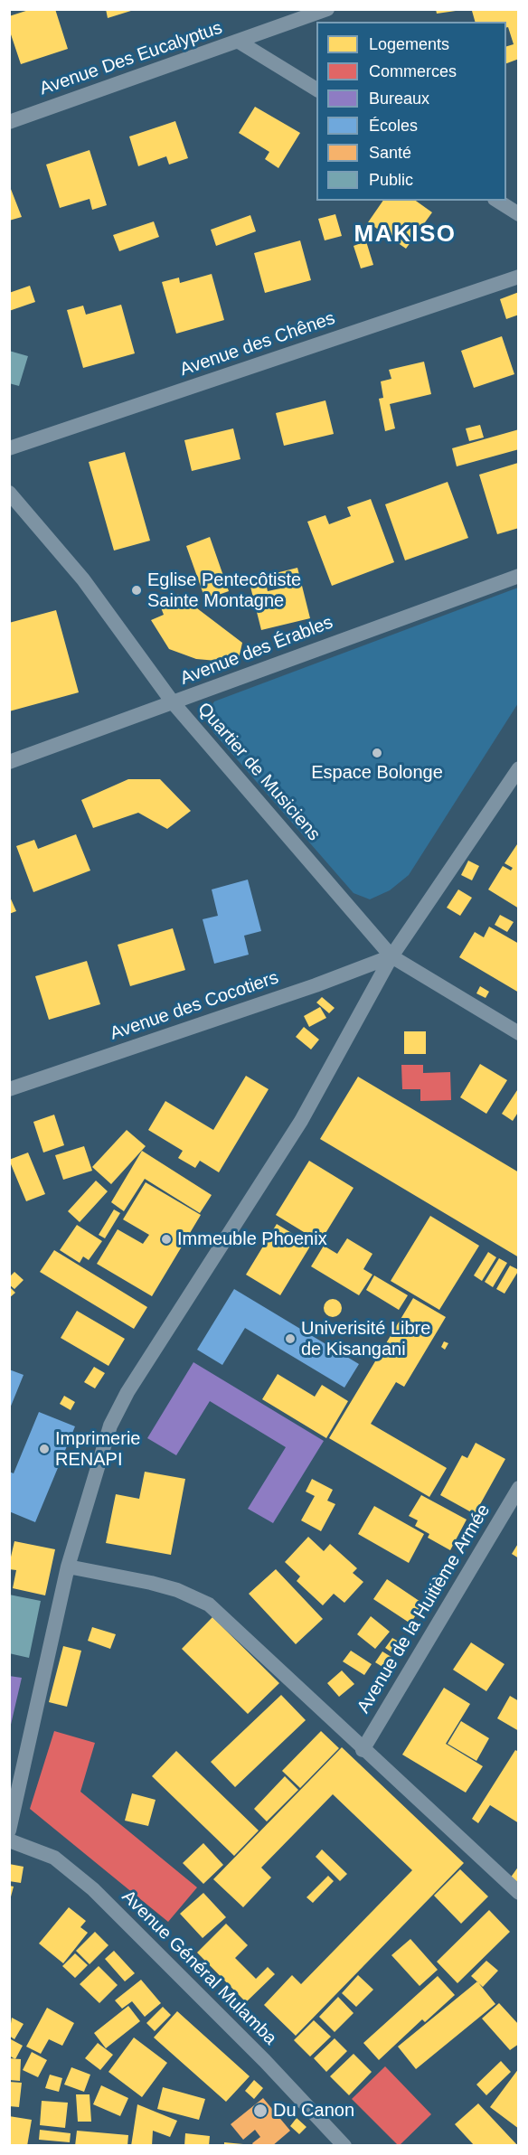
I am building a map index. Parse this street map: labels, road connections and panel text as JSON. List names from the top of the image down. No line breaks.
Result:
{"streets":{"street":["Avenue Des Eucalyptus","Avenue des Chênes","Avenue des Érables","Quartier de Musiciens","Avenue des Cocotiers","Avenue de la Huitième Armée","Avenue Général Mulamba"]},"crossings":[["Avenue des Érables","Quartier de Musiciens"],["Quartier de Musiciens","Avenue des Cocotiers"]],"districts":["MAKISO"],"places":["Eglise Pentecôtiste Sainte Montagne","Espace Bolonge","Immeuble Phoenix","Univerisité Libre de Kisangani","Imprimerie RENAPI","Du Canon"],"legend":["Logements","Commerces","Bureaux","Écoles","Santé","Public"]}
